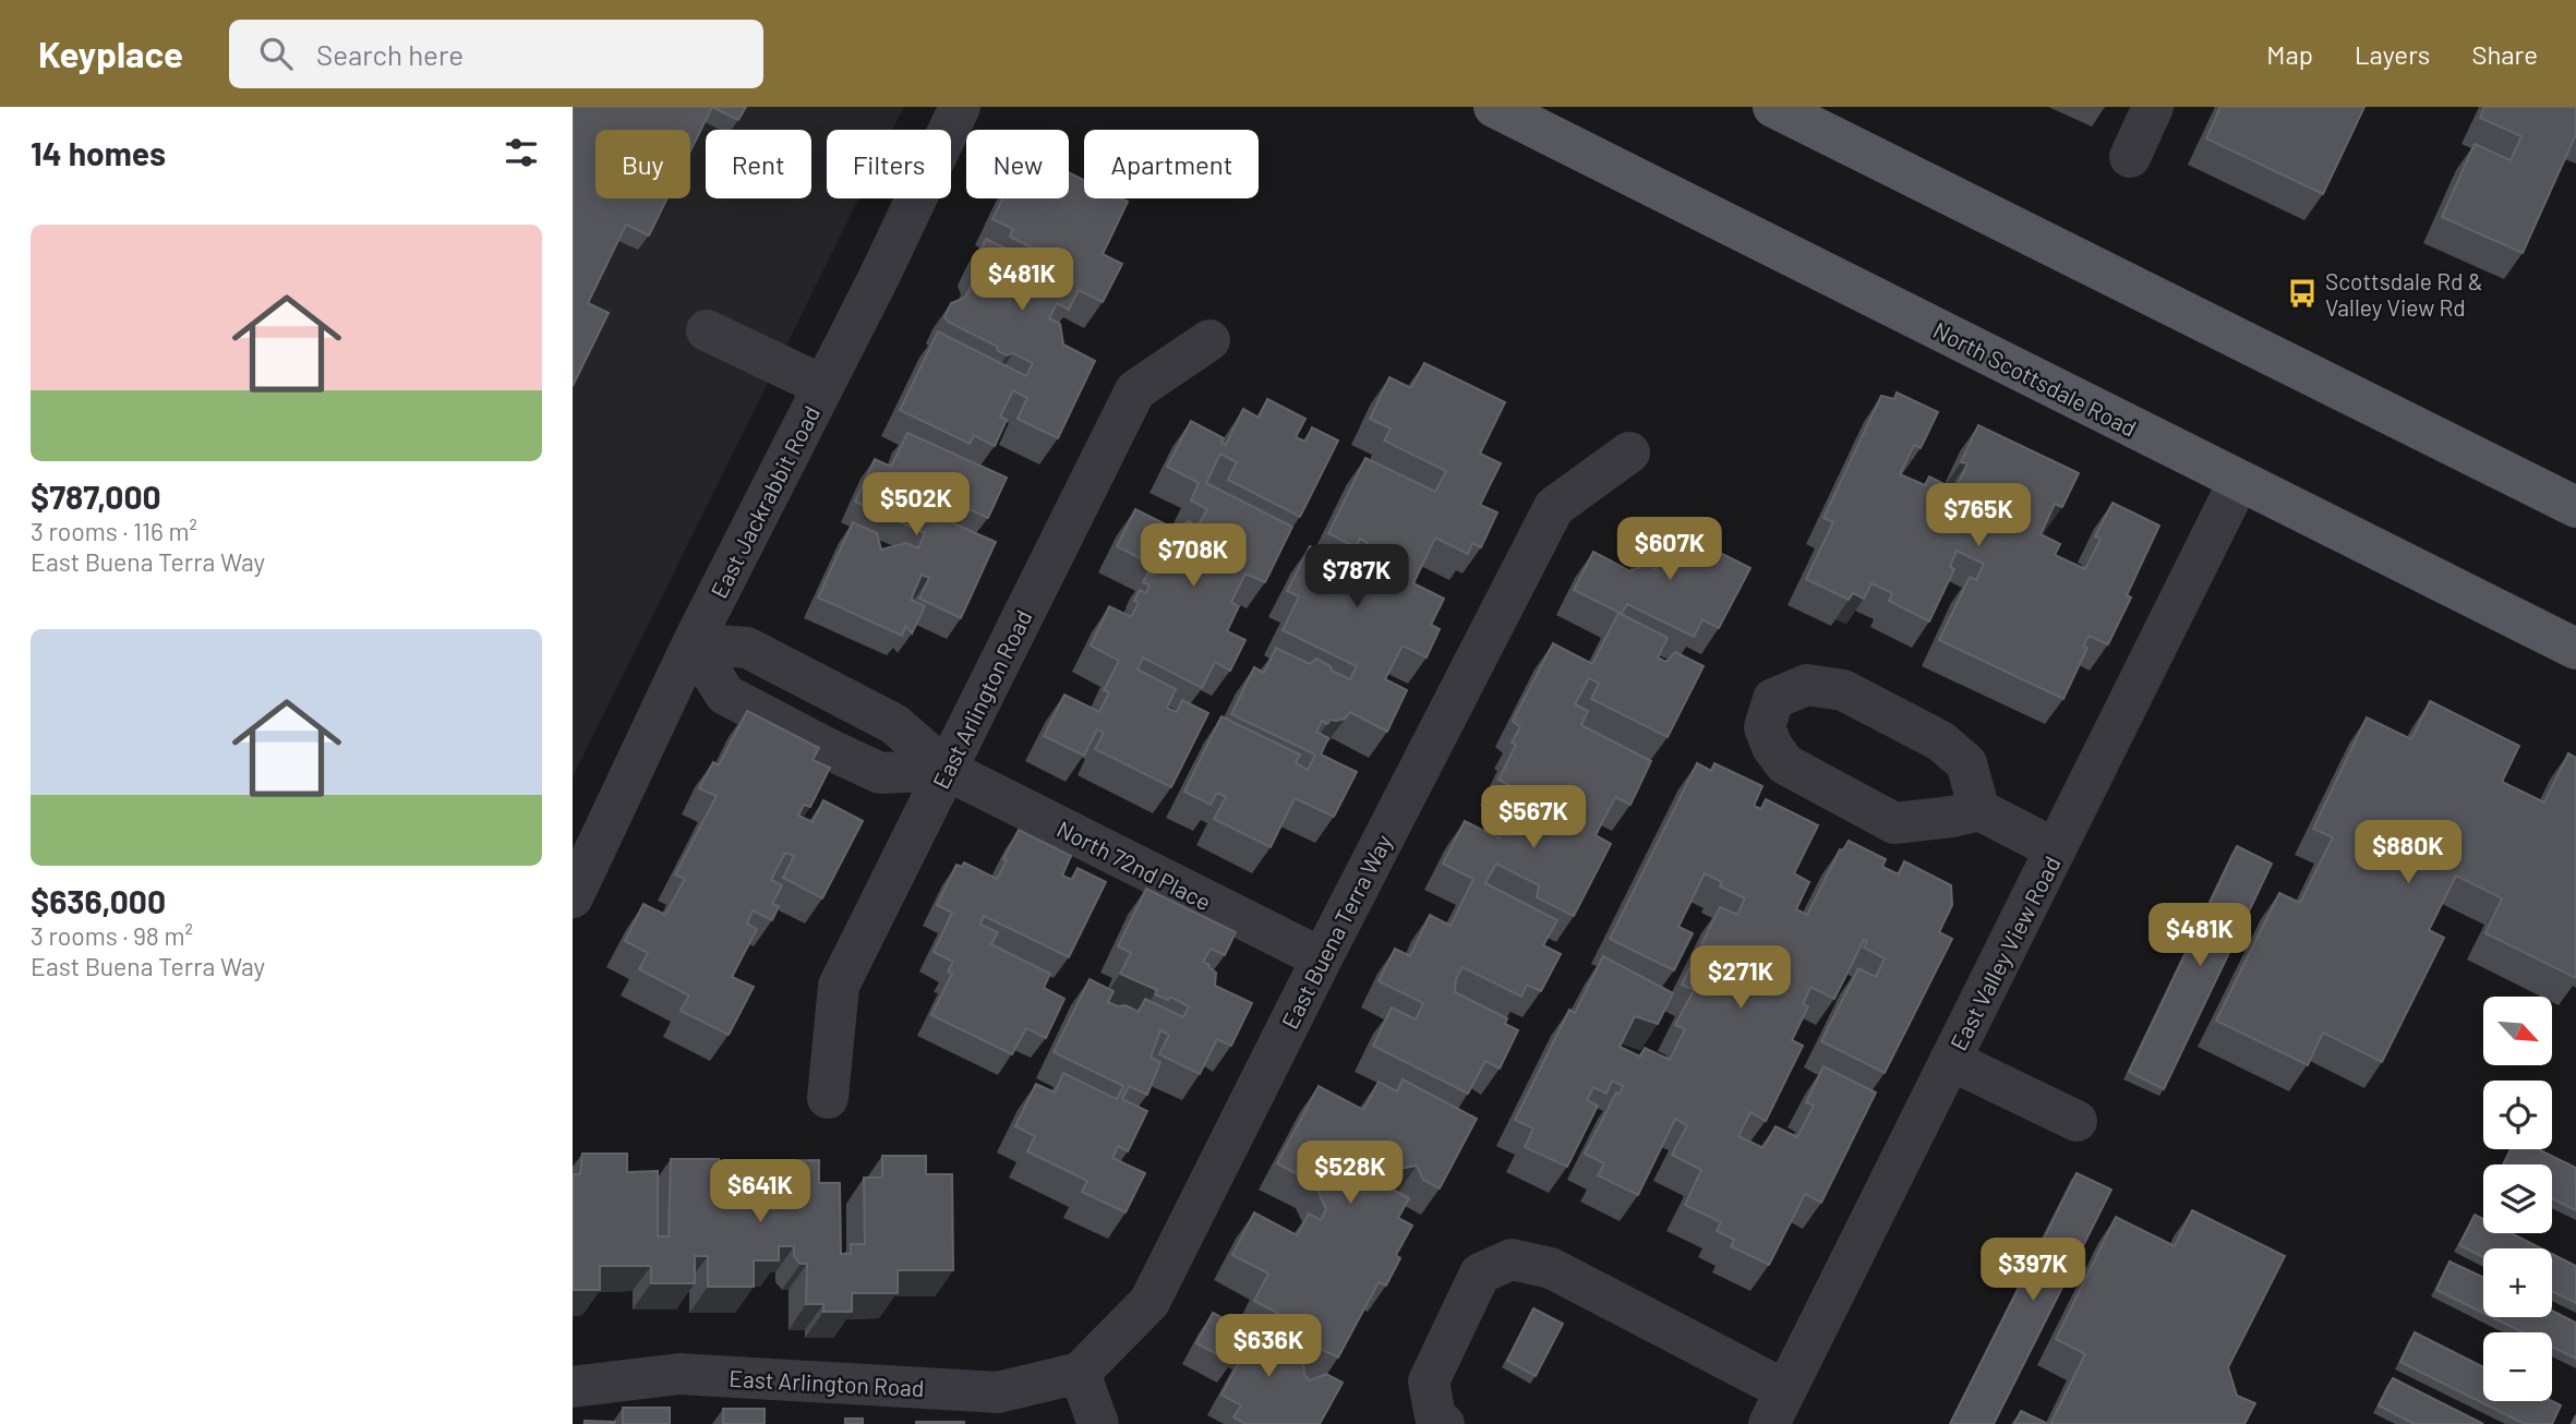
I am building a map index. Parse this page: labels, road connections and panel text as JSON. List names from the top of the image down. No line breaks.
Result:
{"streets":{"main road":["North Scottsdale Road"],"street":["East Jackrabbit Road","East Arlington Road","North 72nd Place","East Buena Terra Way","East Valley View Road"]},"crossings":[["North Scottsdale Road","East Valley View Road"],["East Jackrabbit Road","North 72nd Place"],["East Arlington Road","North 72nd Place"],["East Arlington Road","East Buena Terra Way"],["North 72nd Place","East Buena Terra Way"]],"places":{"bus stop":["Scottsdale Rd & Valley View Rd"]},"north":"bottom right","page":{"header":"Keyplace","search":"Search here","nav":["Map","Layers","Share"],"heading":"14 homes","chip":["Buy","Rent","Filters","New","Apartment"],"list":[{"name":"$787,000","note":"3 rooms · 116 m² · East Buena Terra Way"},{"name":"$636,000","note":"3 rooms · 98 m² · East Buena Terra Way"}],"price":["$481K","$502K","$765K","$607K","$708K","$787K","$567K","$880K","$481K","$271K","$528K","$641K","$397K","$636K"],"map_buttons":["+","−"]}}
